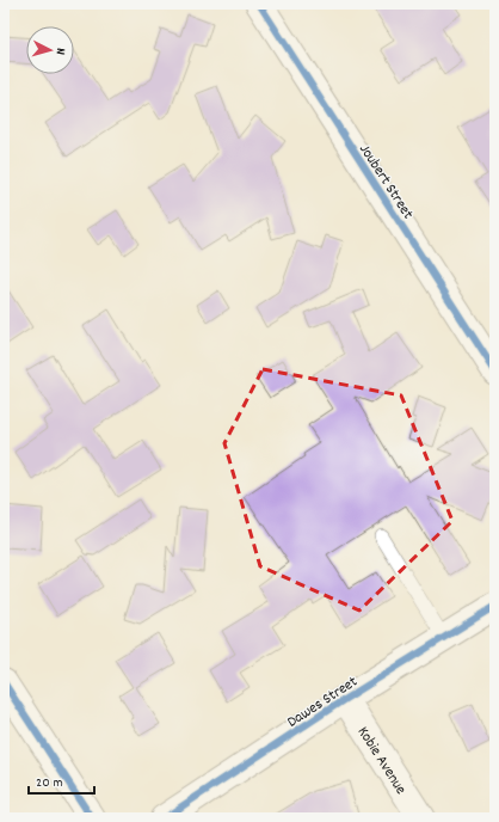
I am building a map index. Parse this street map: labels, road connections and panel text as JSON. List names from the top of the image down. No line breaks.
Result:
{"streets":{"street":["Joubert Street","Dawes Street","Kobie Avenue"]},"crossings":[["Dawes Street","Kobie Avenue"]],"scale_bar":"20 m","north":"right"}
